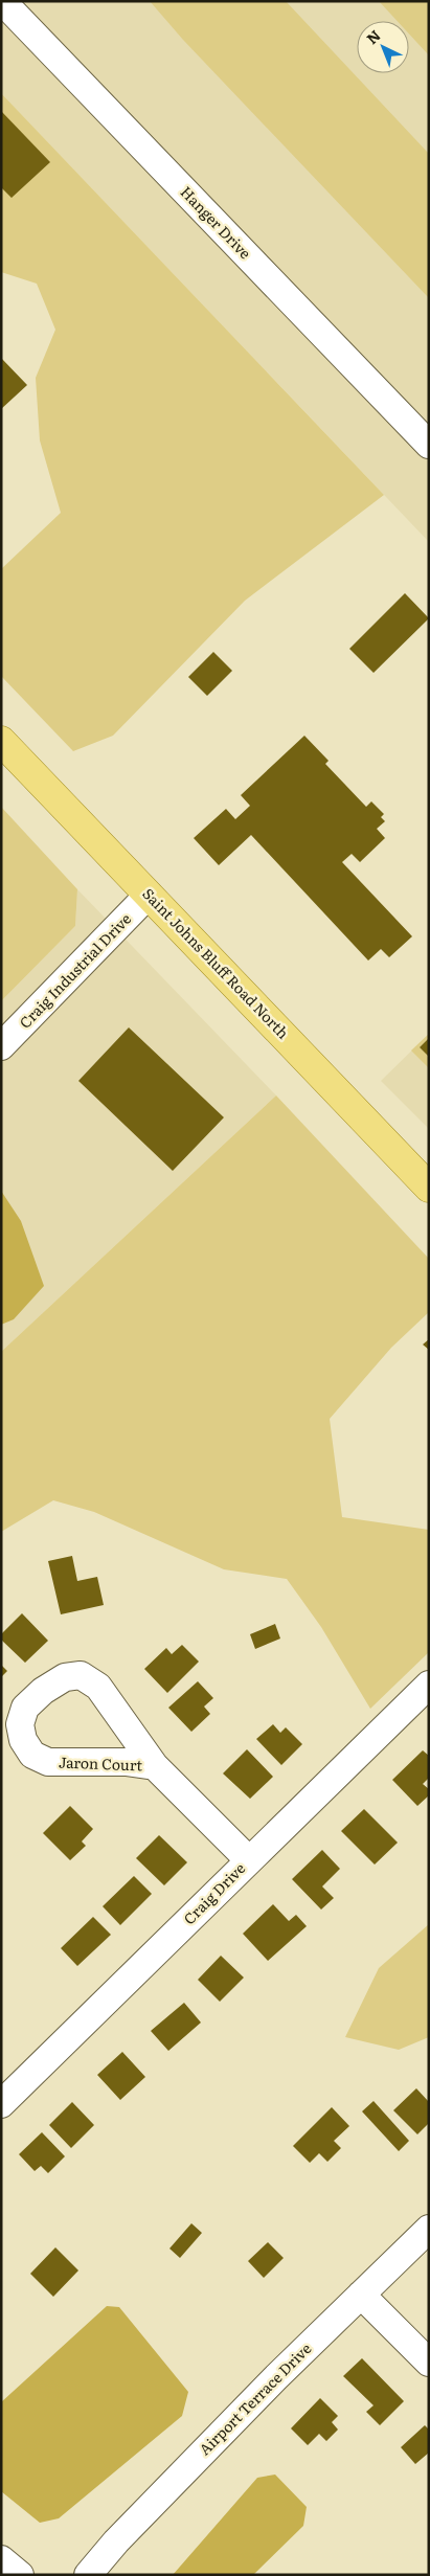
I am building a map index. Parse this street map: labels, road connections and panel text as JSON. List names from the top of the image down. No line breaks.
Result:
{"streets":{"main road":["Saint Johns Bluff Road North"],"street":["Hanger Drive","Craig Industrial Drive","Jaron Court","Craig Drive","Airport Terrace Drive"]},"crossings":[["Saint Johns Bluff Road North","Craig Industrial Drive"],["Jaron Court","Craig Drive"]],"north":"top left"}
